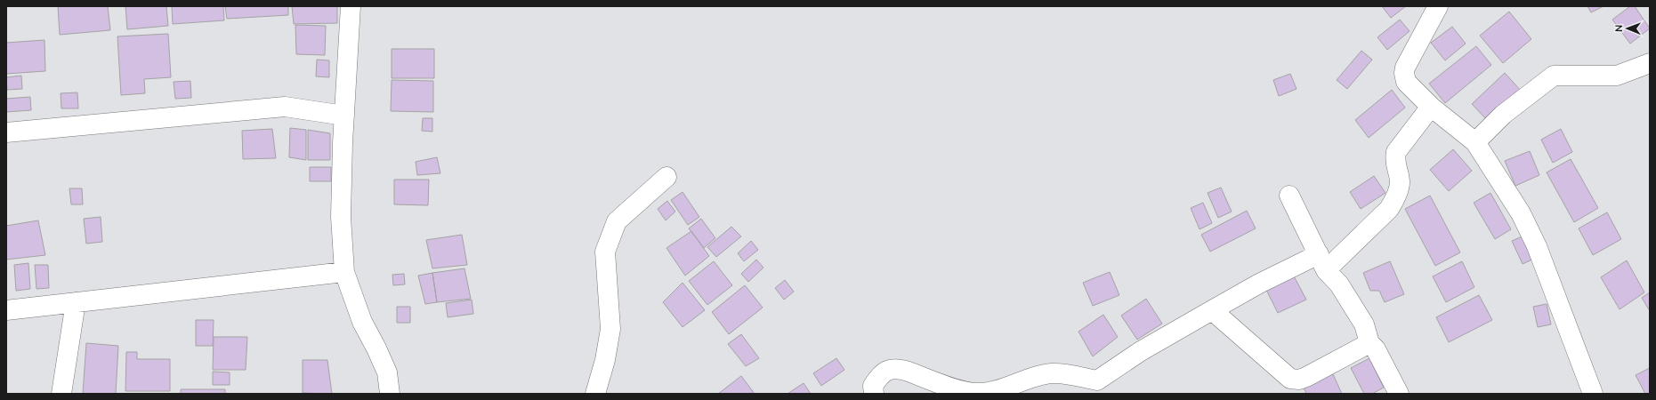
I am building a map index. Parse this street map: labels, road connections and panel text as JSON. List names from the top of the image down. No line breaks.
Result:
{"north":"left"}
